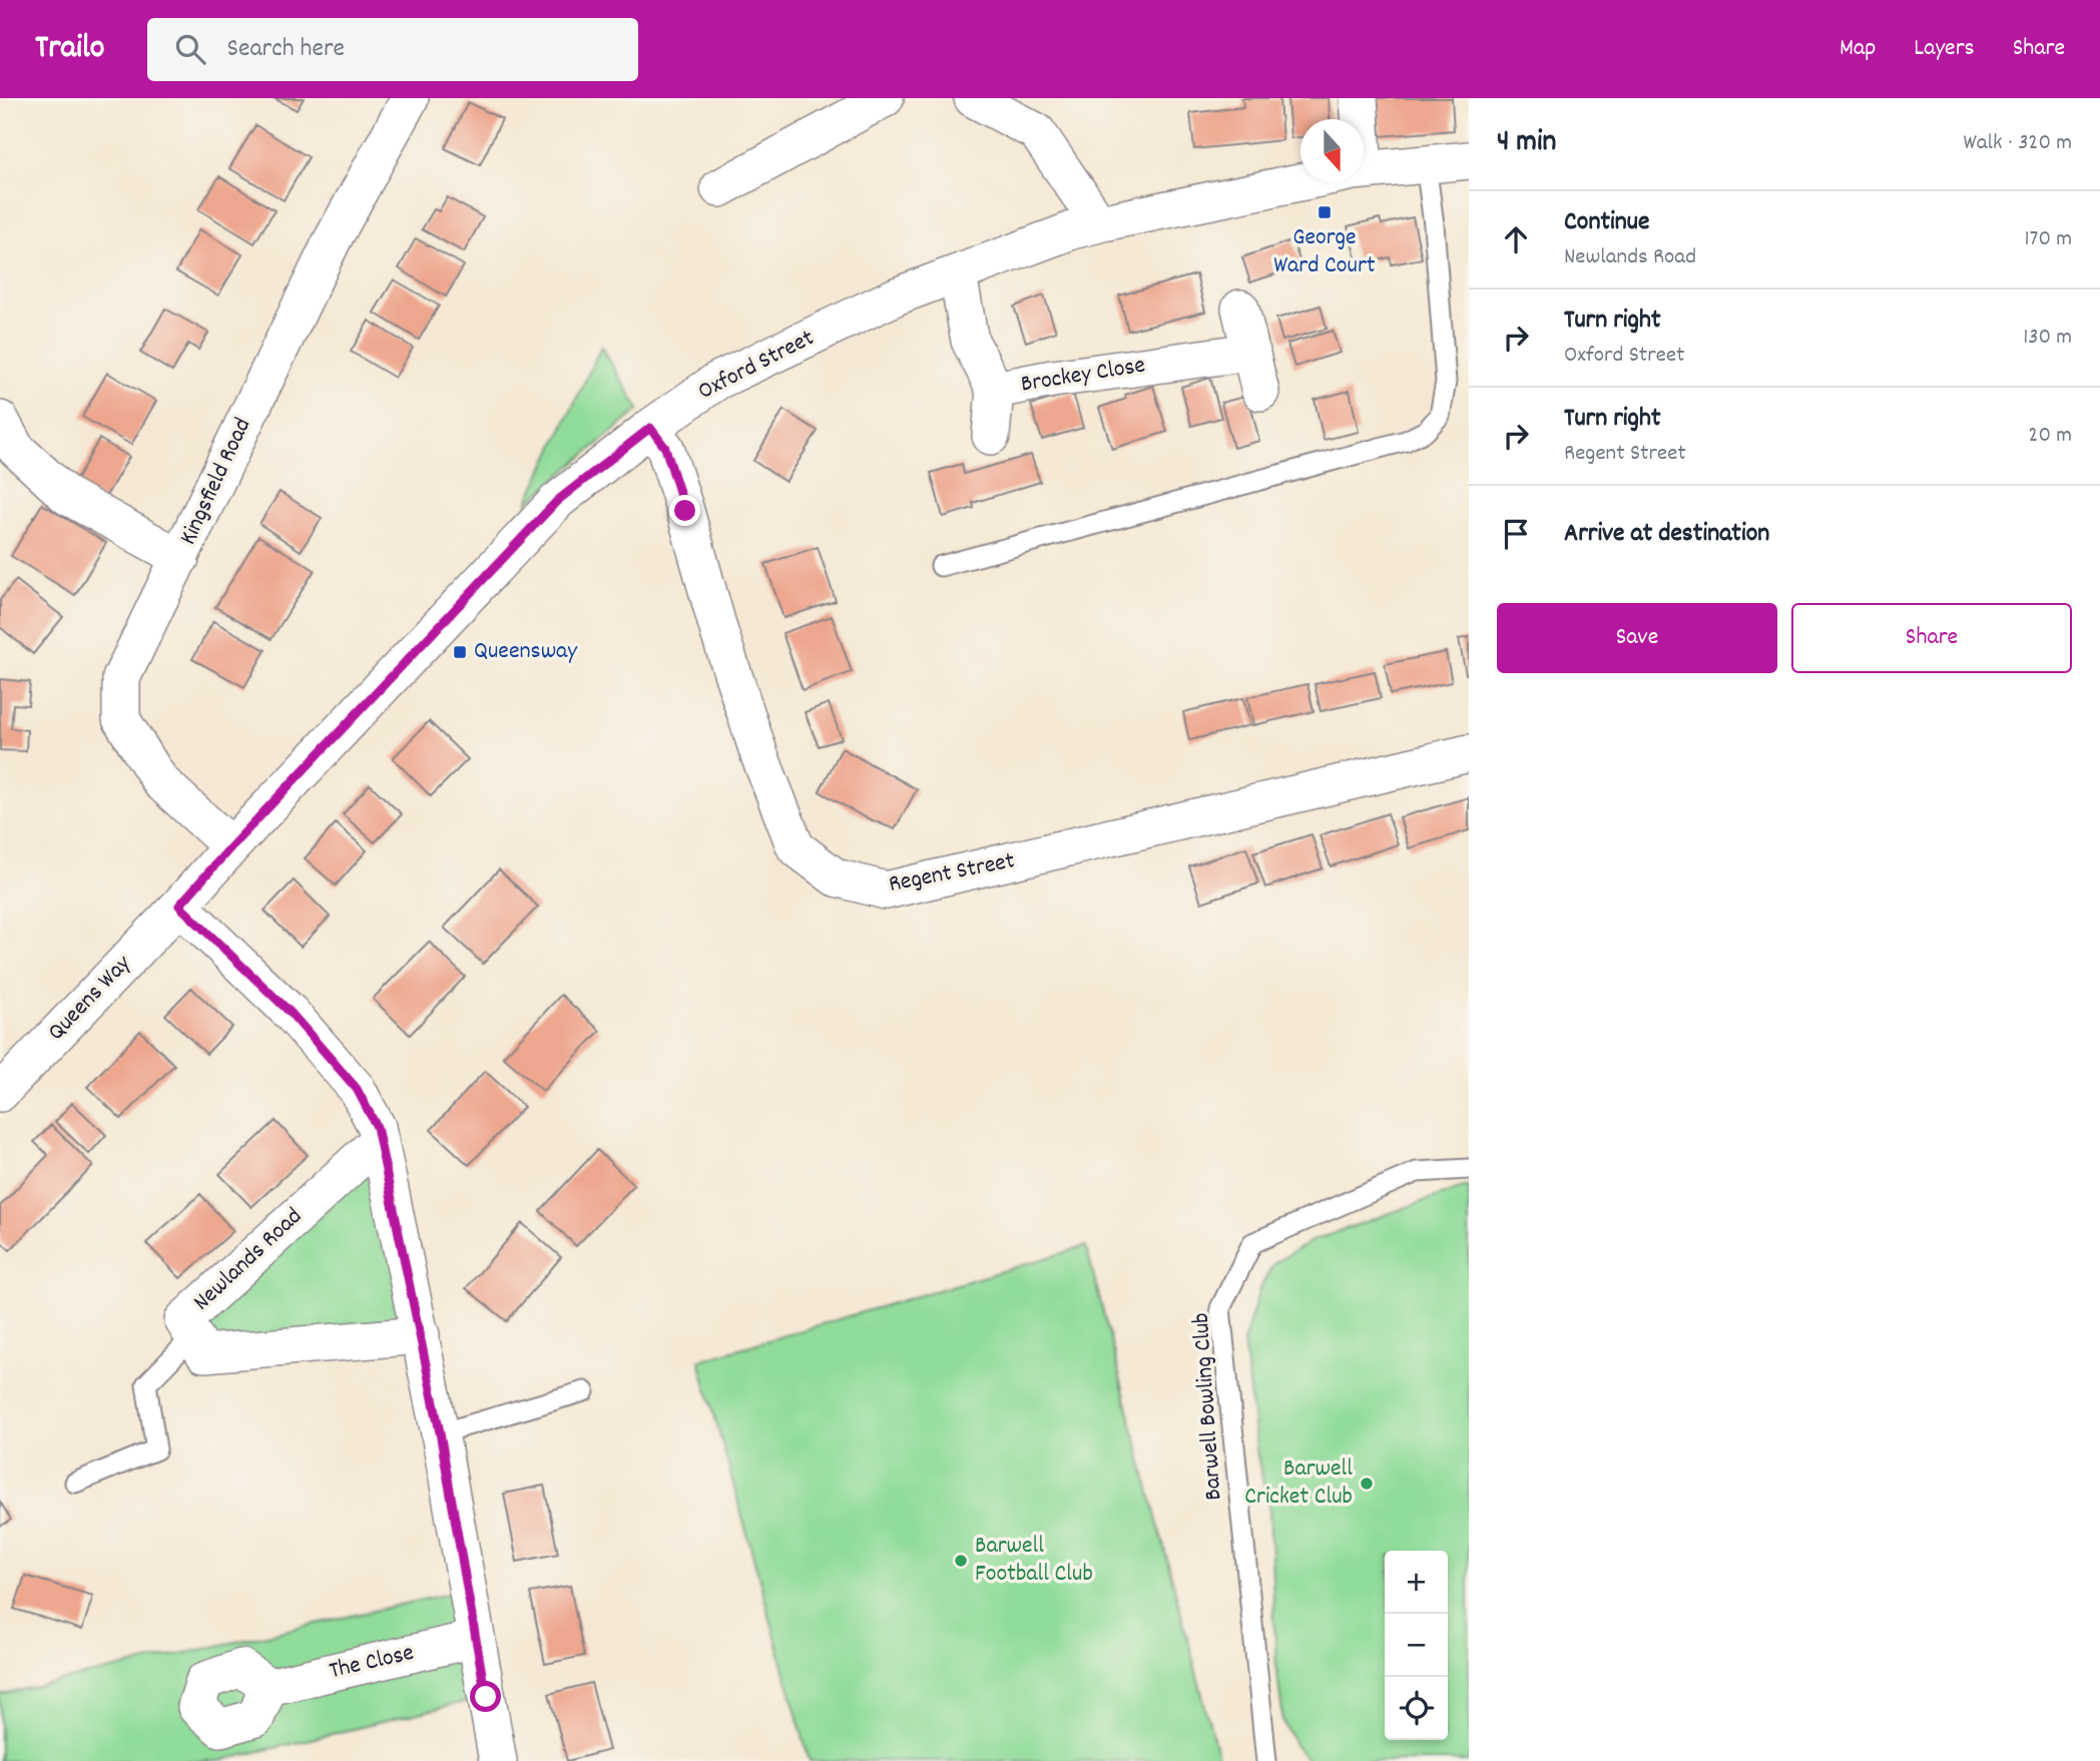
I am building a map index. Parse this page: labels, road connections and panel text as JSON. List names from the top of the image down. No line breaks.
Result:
{"streets":{"street":["Oxford Street","Brockey Close","Kingsfield Road","Regent Street","Queens Way","Newlands Road","The Close"],"lane":["Barwell Bowling Club"]},"crossings":[["Oxford Street","Brockey Close"],["Oxford Street","Kingsfield Road"],["Oxford Street","Regent Street"],["Oxford Street","Queens Way"]],"places":{"transit":["George Ward Court","Queensway"],"other":["Barwell Cricket Club","Barwell Football Club"]},"north":"bottom","page":{"header":"Trailo","search":"Search here","nav":["Map","Layers","Share"],"heading":["4 min","Walk · 320 m"],"list":[["Continue","Newlands Road","170 m"],["Turn right","Oxford Street","130 m"],["Turn right","Regent Street","20 m"],"Arrive at destination"],"buttons":["Save","Share"],"map_buttons":["+","−"]}}
